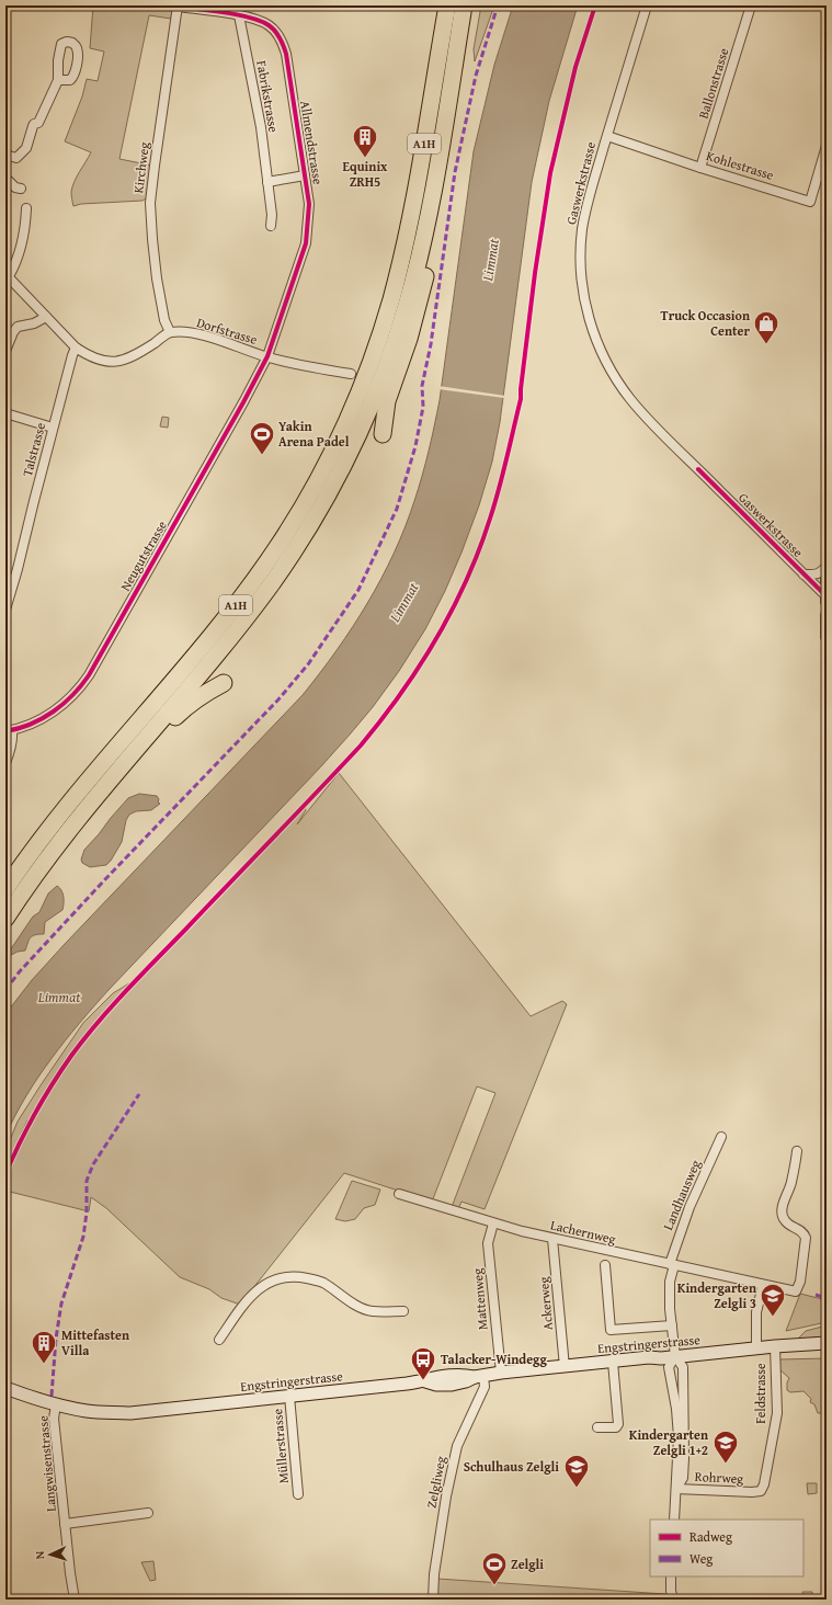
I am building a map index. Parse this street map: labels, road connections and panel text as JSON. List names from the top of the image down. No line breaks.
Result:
{"streets":{"highway":["A1H"],"main road":["Engstringerstrasse"],"street":["Ballonstrasse","Fabrikstrasse","Allmendstrasse","Kohlestrasse","Kirchweg","Gaswerkstrasse","Dorfstrasse","Talstrasse","Neugutstrasse","Landhausweg","Lachernweg","Mattenweg","Ackerweg","Feldstrasse","Müllerstrasse","Langwisenstrasse","Rohrweg","Zelgliweg"]},"crossings":[["Ballonstrasse","Kohlestrasse"],["Fabrikstrasse","Allmendstrasse"],["Allmendstrasse","Kirchweg"],["Allmendstrasse","Dorfstrasse"],["Allmendstrasse","Neugutstrasse"],["Kohlestrasse","Gaswerkstrasse"],["Kirchweg","Dorfstrasse"],["Dorfstrasse","Neugutstrasse"],["Landhausweg","Lachernweg"],["Landhausweg","Engstringerstrasse"],["Lachernweg","Mattenweg"],["Lachernweg","Ackerweg"],["Mattenweg","Engstringerstrasse"],["Ackerweg","Engstringerstrasse"],["Engstringerstrasse","Feldstrasse"],["Engstringerstrasse","Müllerstrasse"],["Engstringerstrasse","Langwisenstrasse"],["Engstringerstrasse","Zelgliweg"],["Feldstrasse","Rohrweg"]],"water":["Limmat"],"places":{"building":["Equinix ZRH5","Mittefasten Villa"],"shop":["Truck Occasion Center"],"sports":["Yakin Arena Padel","Zelgli"],"school or university":["Kindergarten Zelgli 3","Kindergarten Zelgli 1+2","Schulhaus Zelgli"],"bus stop":["Talacker-Windegg"]},"legend":["Radweg","Weg"],"north":"left"}
